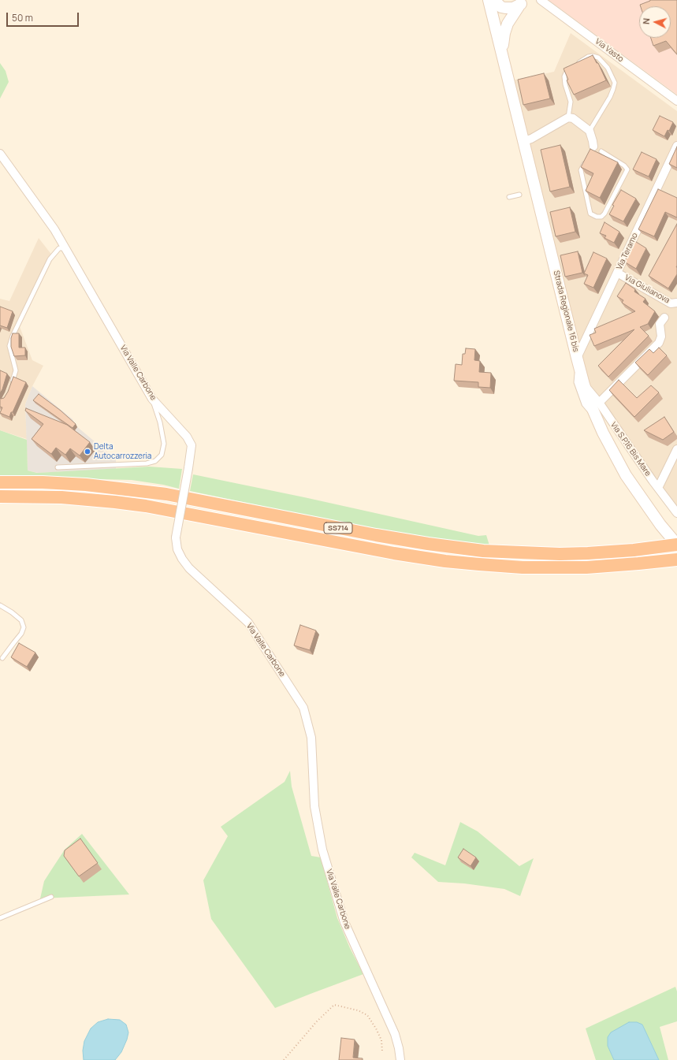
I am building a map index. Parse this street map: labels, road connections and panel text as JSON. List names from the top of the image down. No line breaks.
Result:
{"streets":{"highway":["SS714"],"main road":["Strada Regionale 16 bis"],"street":["Via Vasto","Via Teramo","Via Giulianova","Via Valle Carbone","Via S.P.16 Bis Mare"]},"crossings":[["Via Teramo","Via Giulianova"],["Via Teramo","Strada Regionale 16 bis"],["Strada Regionale 16 bis","Via S.P.16 Bis Mare"],["Strada Regionale 16 bis","SS714"]],"places":["Delta Autocarrozzeria"],"scale_bar":"50 m","north":"left"}
